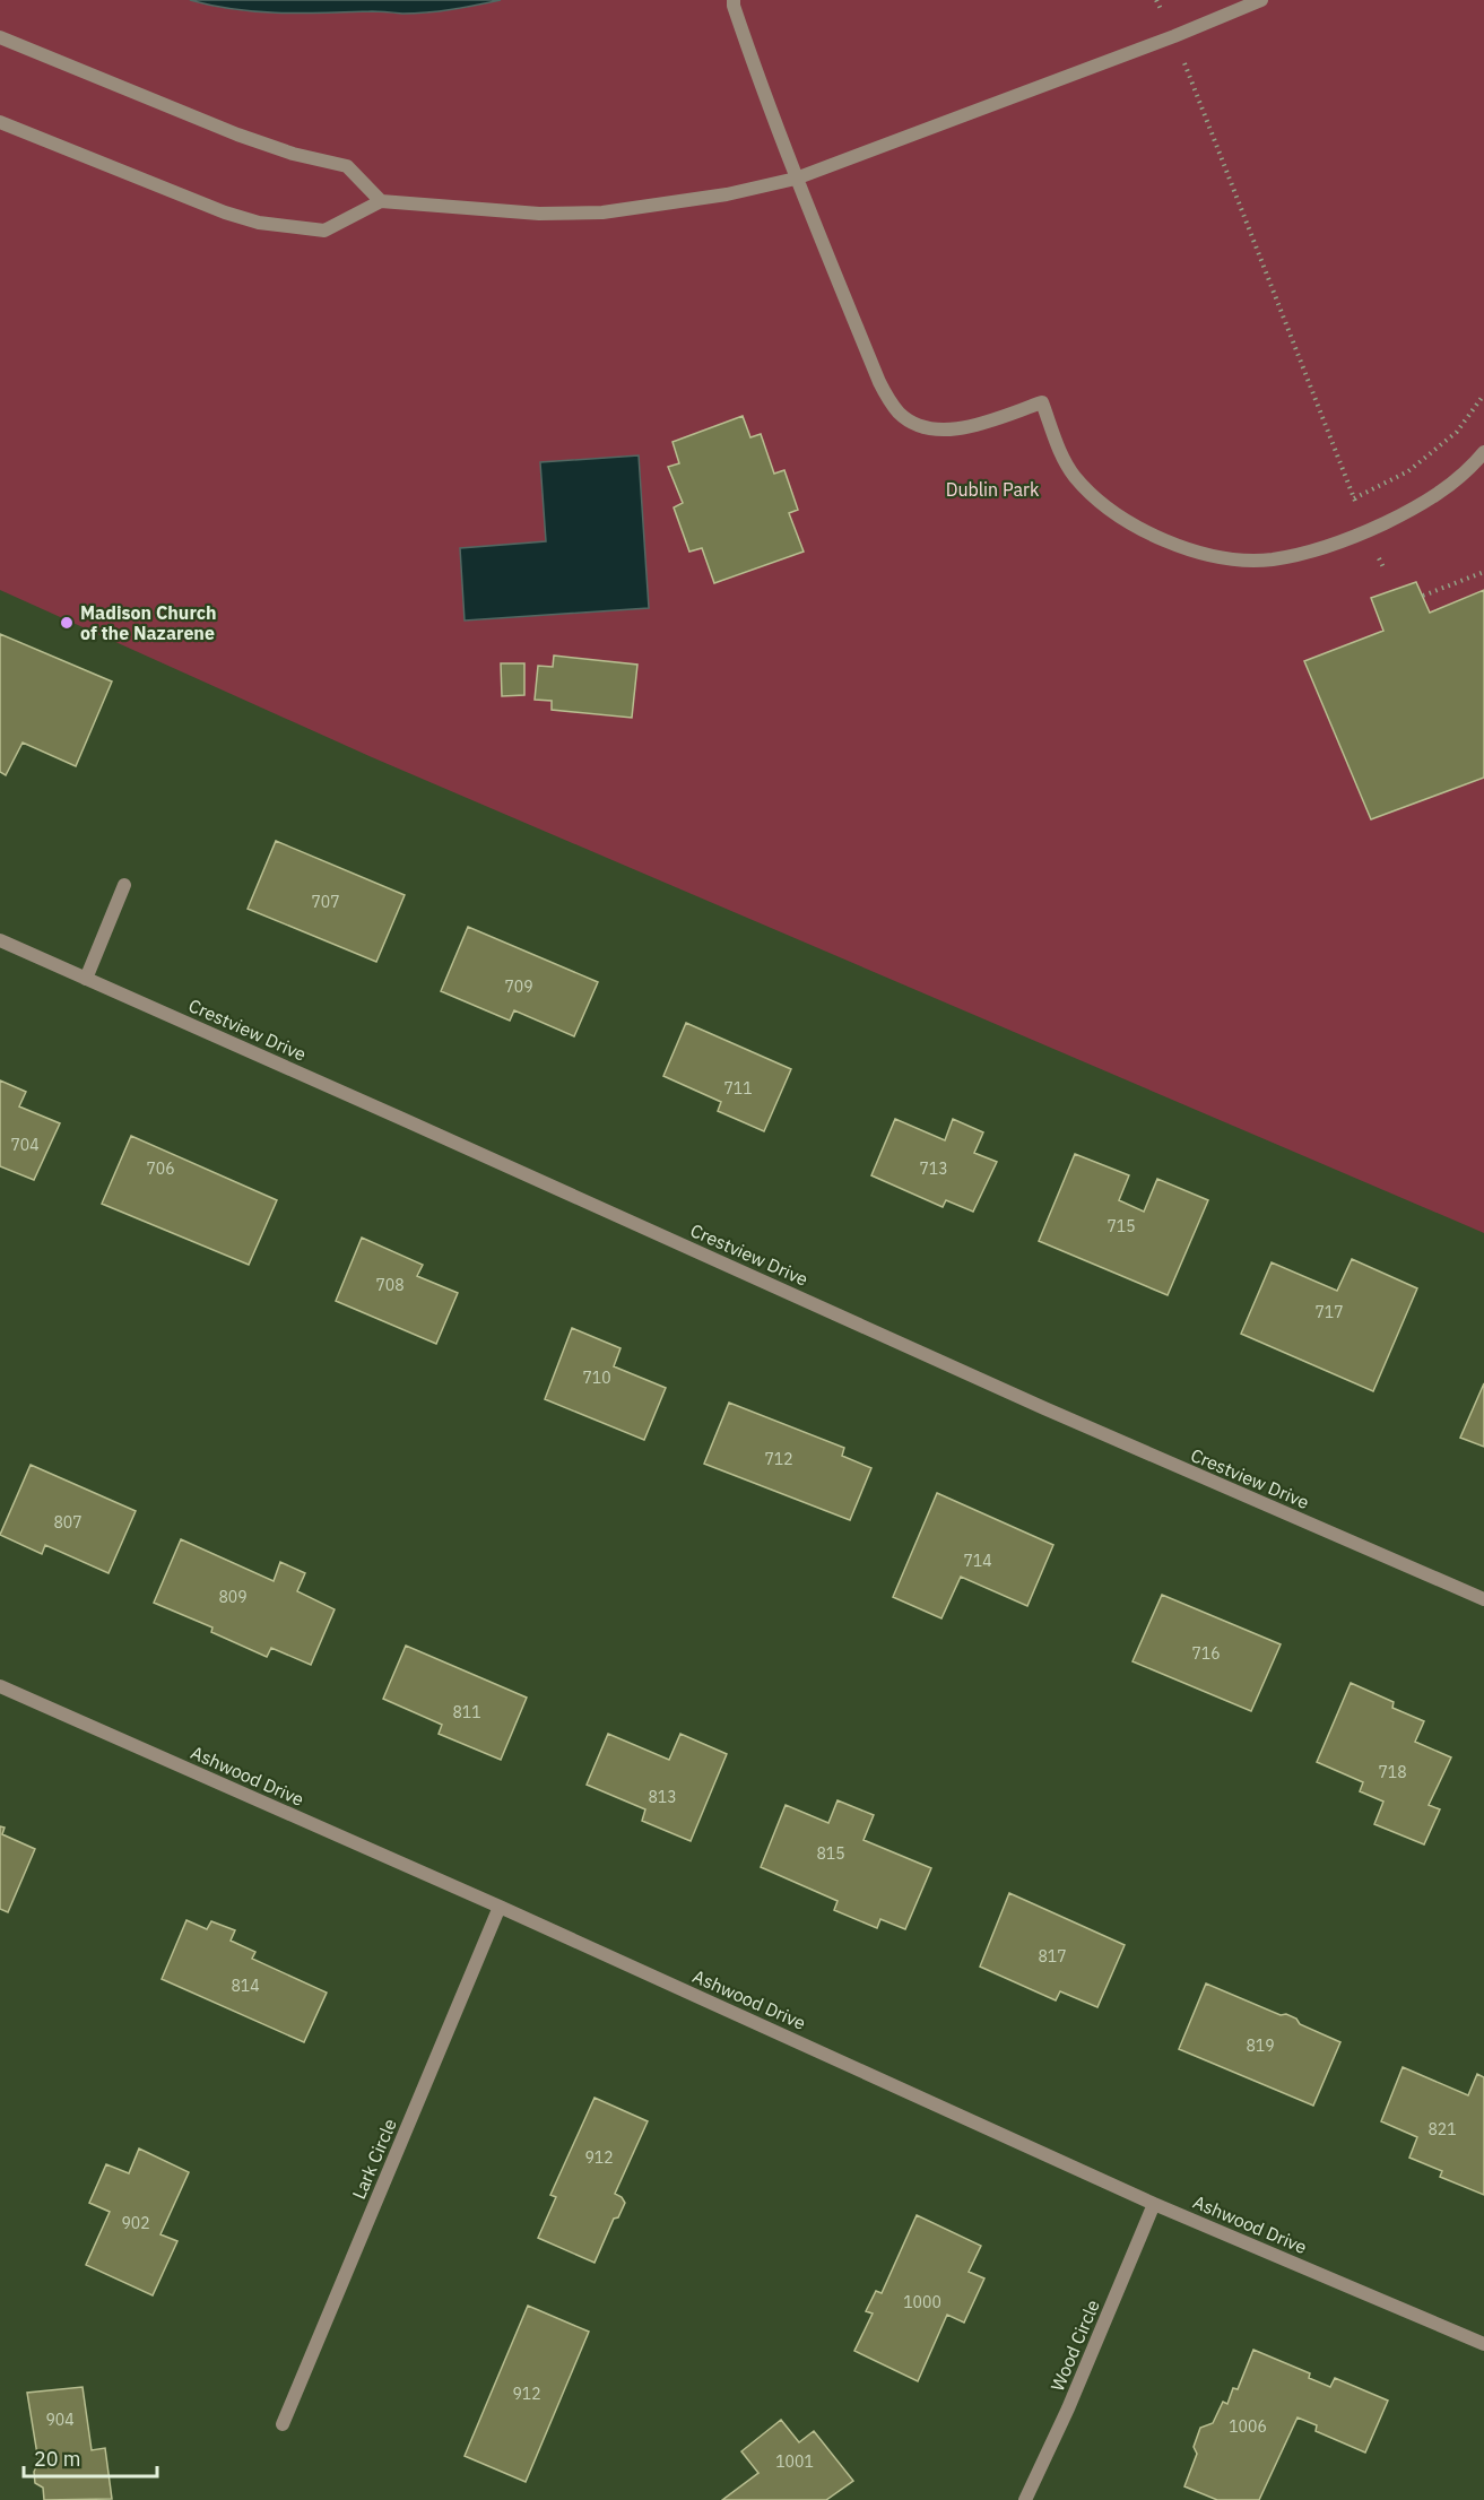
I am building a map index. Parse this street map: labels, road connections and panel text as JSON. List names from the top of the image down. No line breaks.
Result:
{"streets":{"street":["Crestview Drive","Ashwood Drive","Lark Circle","Wood Circle"]},"crossings":[["Ashwood Drive","Lark Circle"],["Ashwood Drive","Wood Circle"]],"parks":["Dublin Park"],"places":["Madison Church of the Nazarene"],"house_numbers":["707","709","711","704","706","713","715","708","717","710","712","807","714","809","716","811","718","813","815","817","814","819","821","912","902","1000","912","904","1006","1001"],"scale_bar":"20 m"}
